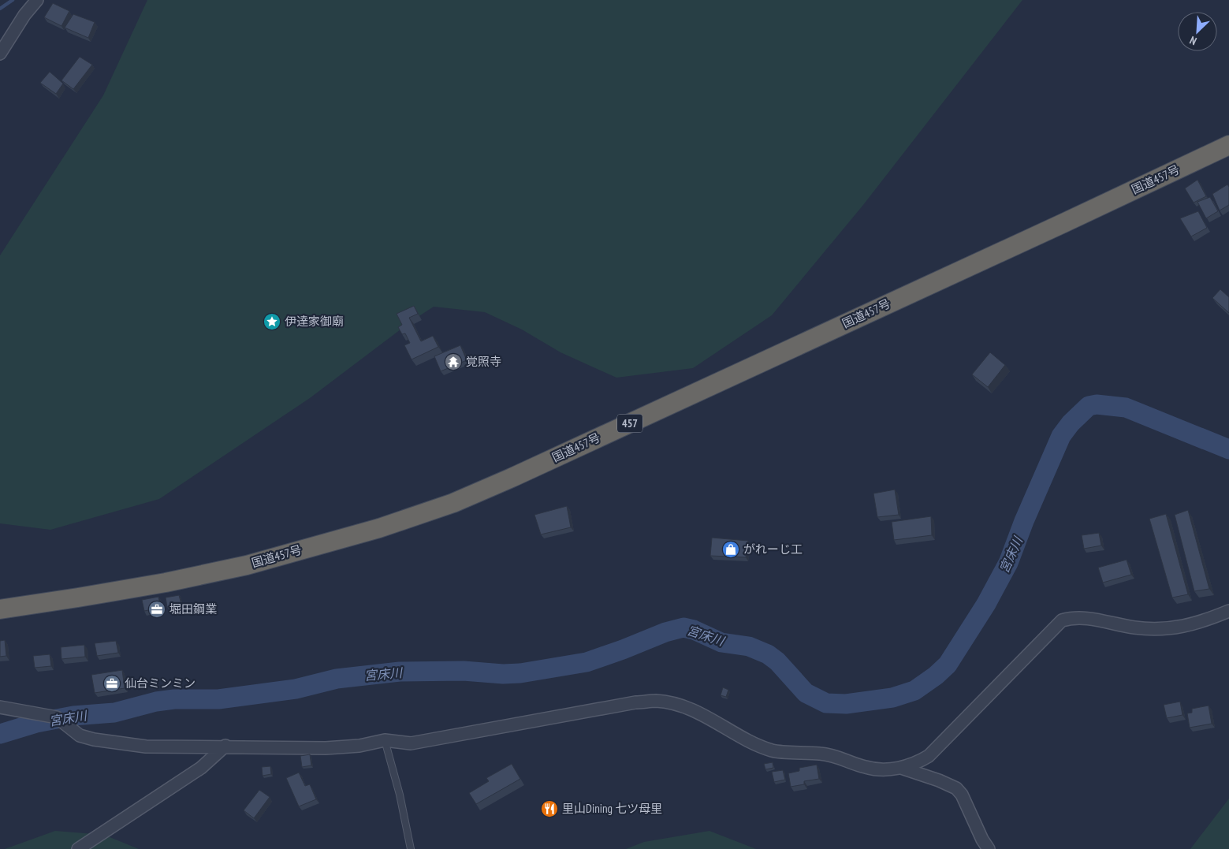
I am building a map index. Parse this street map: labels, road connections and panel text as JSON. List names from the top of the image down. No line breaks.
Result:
{"streets":{"highway":["国道457号","457"]},"water":["宮床川"],"places":{"place":["伊達家御廟"],"temple":["覚照寺"],"shop":["がれーじ工"],"office":["堀田鋼業","仙台ミンミン"],"restaurant":["里山Dining 七ツ母里"]},"north":"bottom left"}
